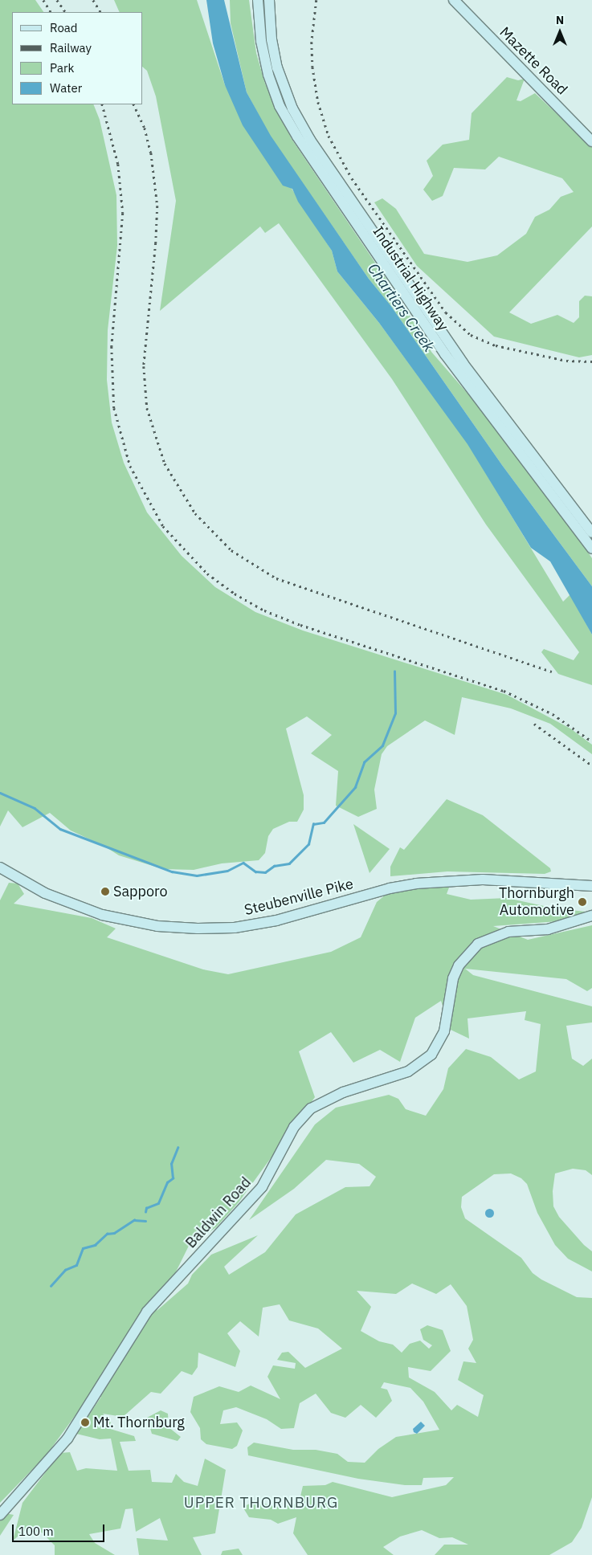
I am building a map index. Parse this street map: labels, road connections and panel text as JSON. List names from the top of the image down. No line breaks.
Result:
{"streets":{"street":["Mazette Road","Industrial Highway","Steubenville Pike","Baldwin Road"]},"districts":["UPPER THORNBURG"],"water":["Chartiers Creek"],"places":["Sapporo","Thornburgh Automotive","Mt. Thornburg"],"legend":["Road","Railway","Park","Water"],"scale_bar":"100 m","north":"top"}
